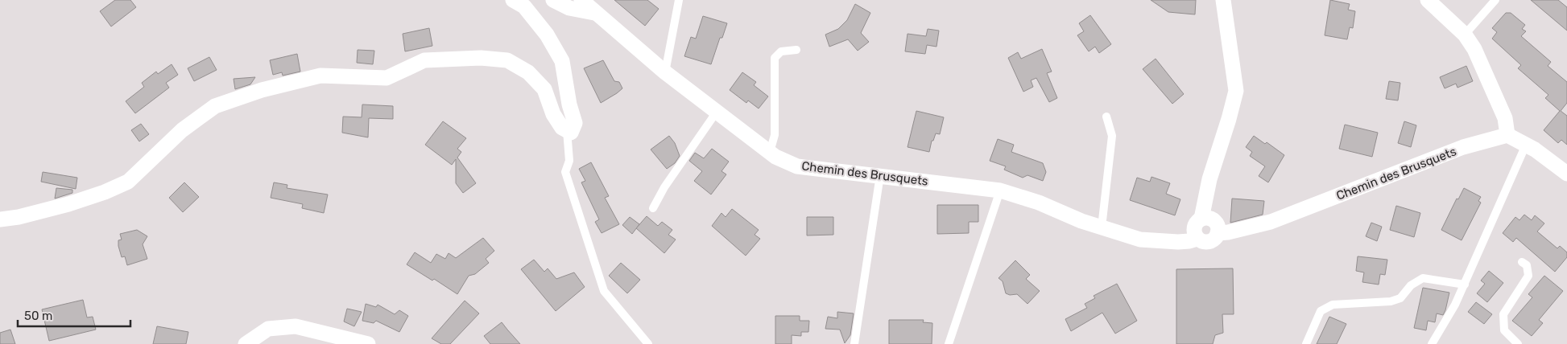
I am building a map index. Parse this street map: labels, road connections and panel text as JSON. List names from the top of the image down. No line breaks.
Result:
{"streets":{"street":["Chemin des Brusquets"]},"scale_bar":"50 m"}
